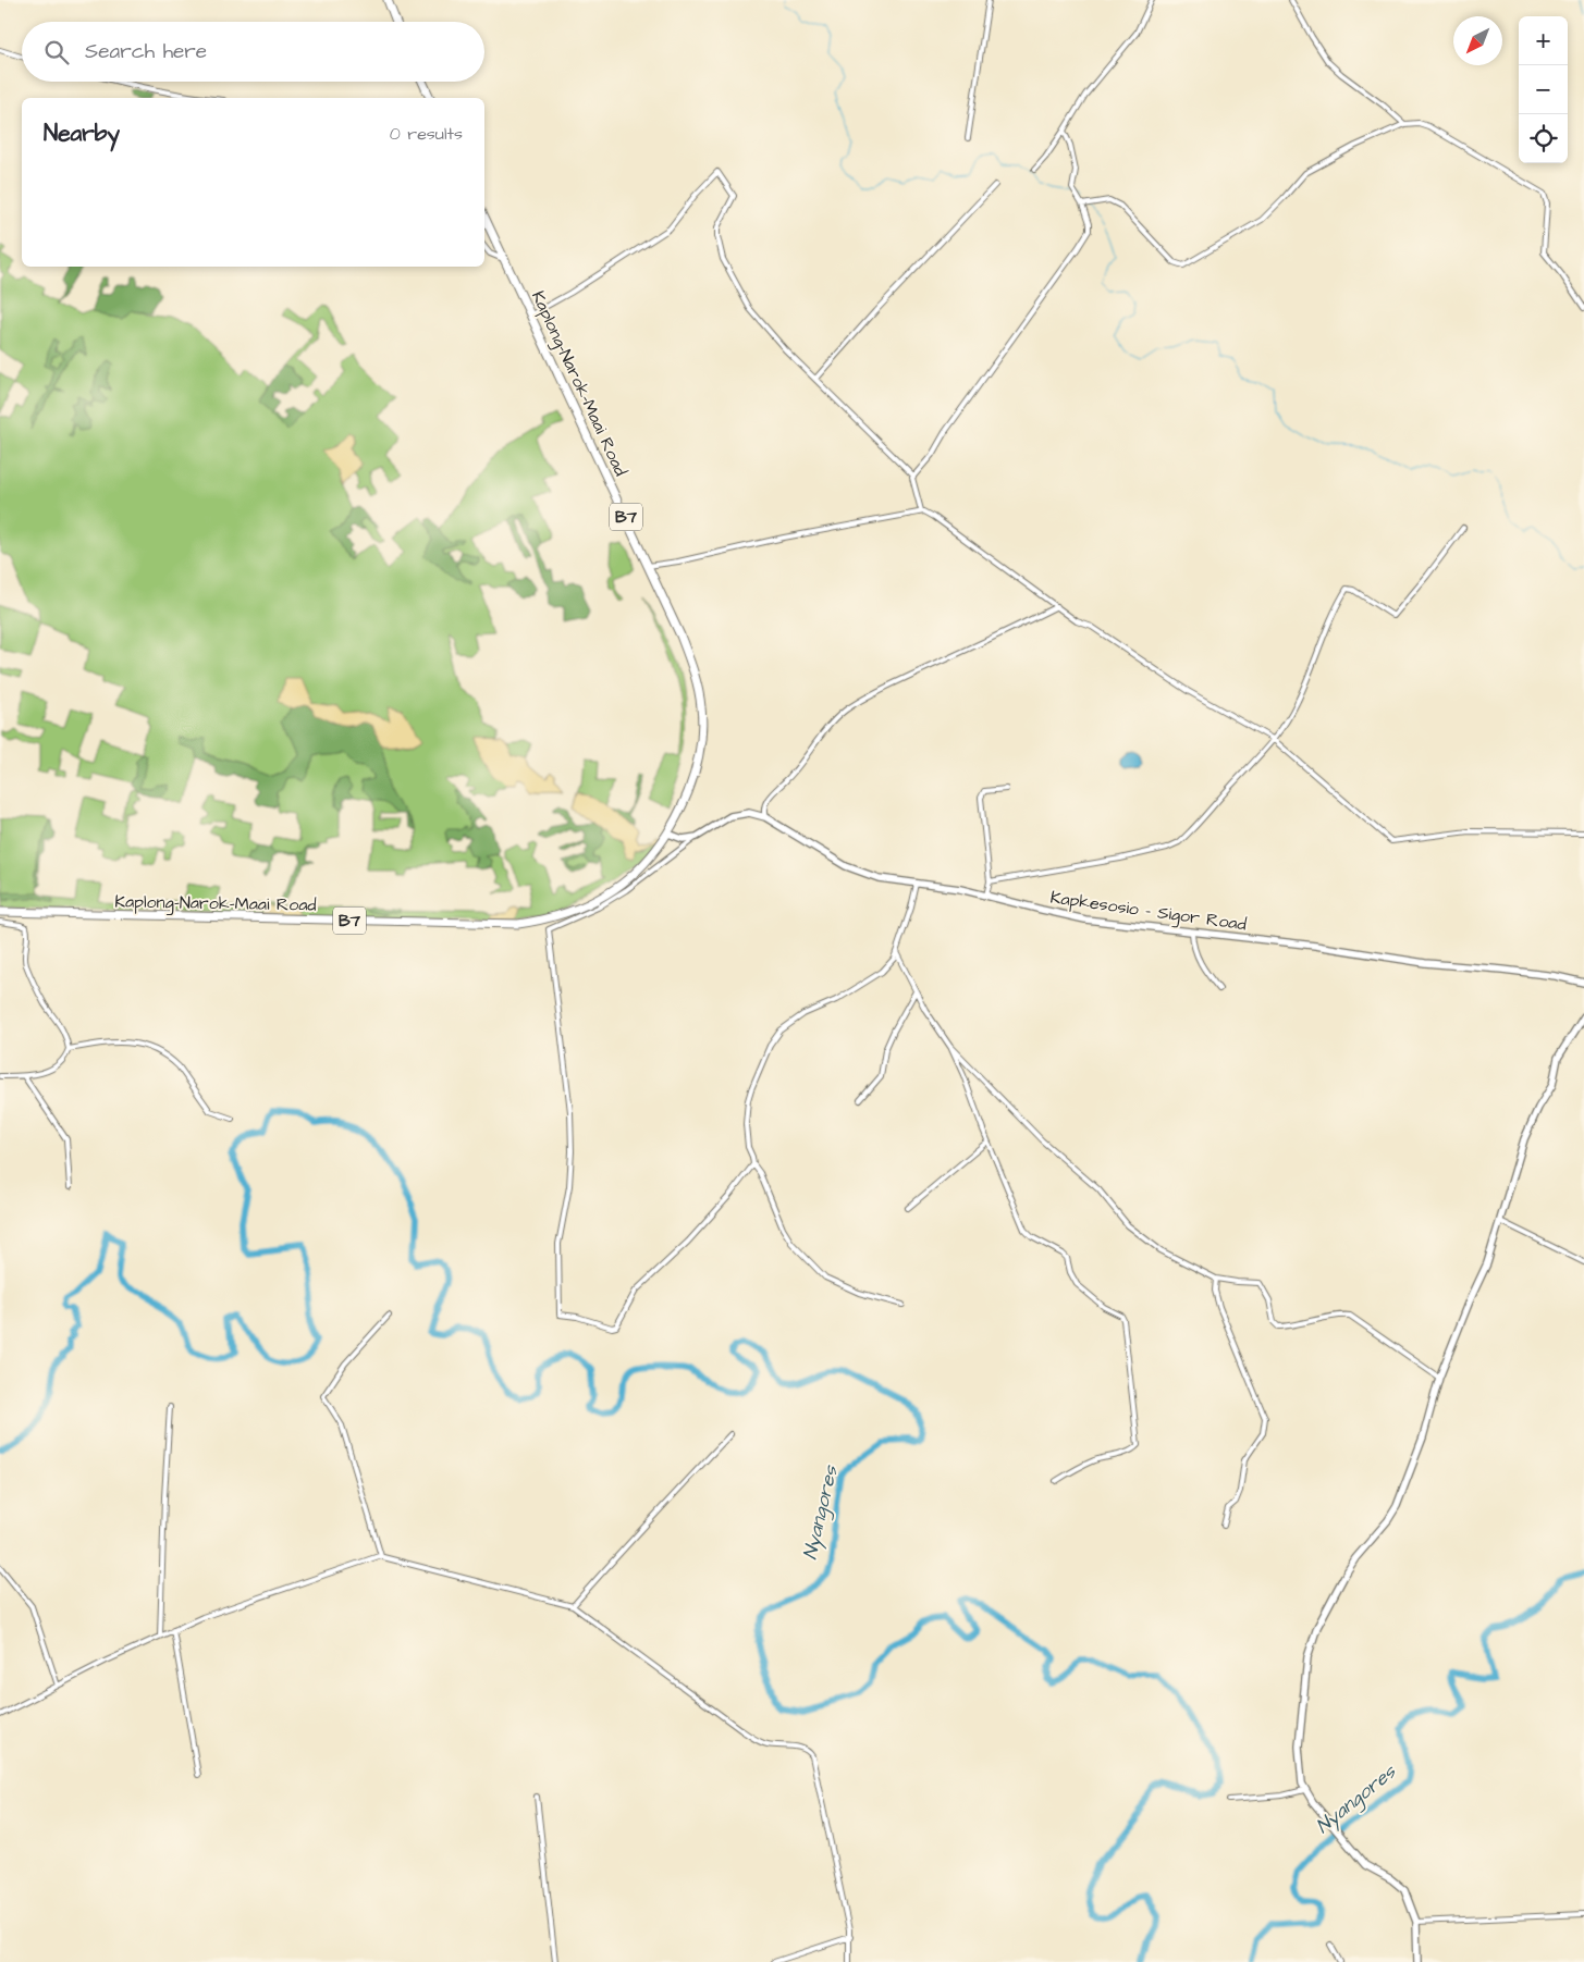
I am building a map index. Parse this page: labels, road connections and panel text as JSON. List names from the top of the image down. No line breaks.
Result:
{"streets":{"highway":["Kaplong-Narok-Maai Road","B7"],"street":["Kapkesosio - Sigor Road"]},"water":["Nyangores"],"north":"bottom left","page":{"map_buttons":["+","−"],"search":"Search here","heading":["Nearby","0 results"]}}
